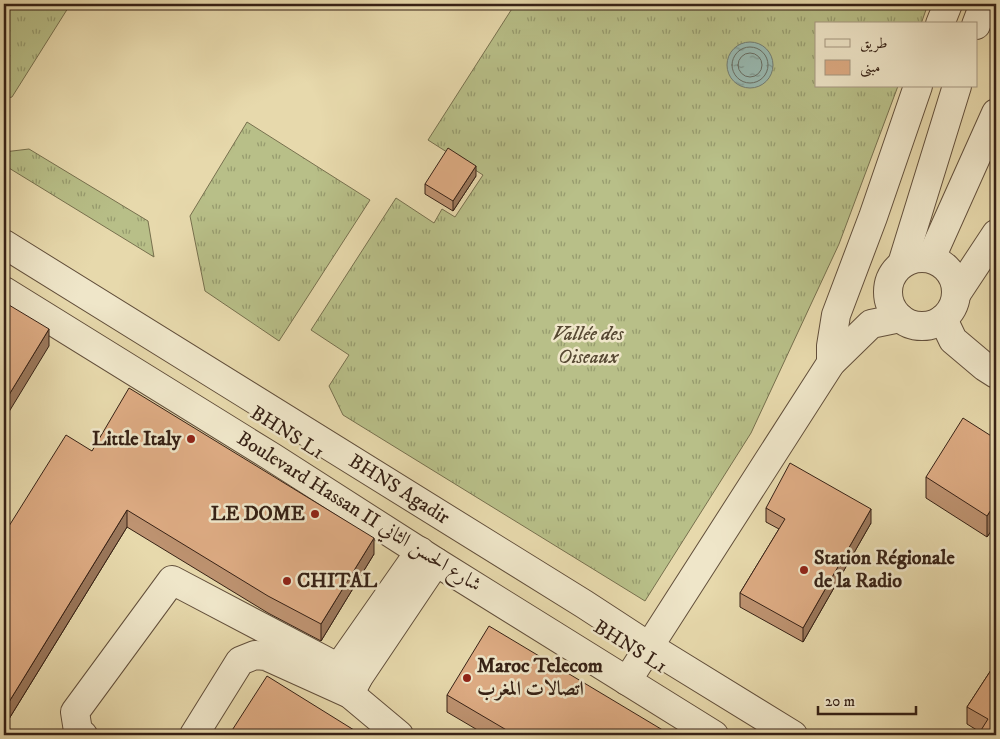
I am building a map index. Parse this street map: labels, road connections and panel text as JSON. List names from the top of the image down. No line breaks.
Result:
{"streets":{"street":["BHNS L1","BHNS Agadir","Boulevard Hassan II شارع الحسن الثاني"]},"crossings":[["BHNS L1","BHNS Agadir"]],"parks":["Vallée des Oiseaux"],"places":["Little Italy","LE DOME","Station Régionale de la Radio","CHITAL","Maroc Telecom اتصالات المغرب"],"legend":["طريق","مبنى"],"scale_bar":"20 m"}
